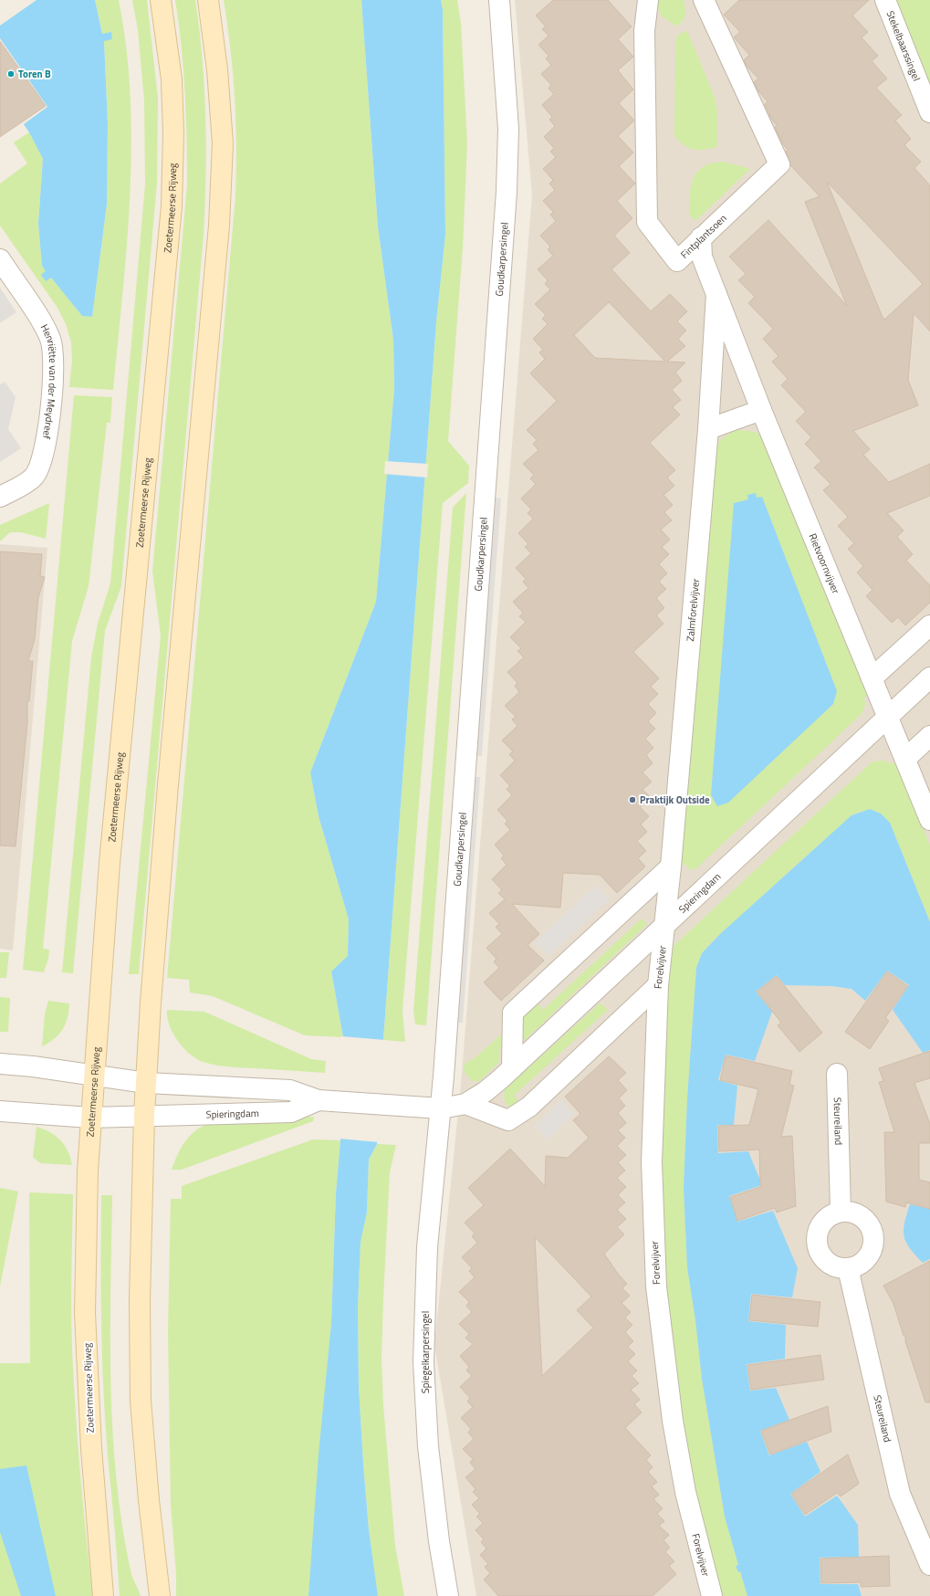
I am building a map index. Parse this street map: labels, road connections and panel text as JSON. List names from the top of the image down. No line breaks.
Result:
{"streets":{"main road":["Zoetermeerse Rijweg"],"street":["Stekelbaarssingel","Fintplantsoen","Goudkarpersingel","Henriëtte van der Meydreef","Rietvoornvijver","Zalmforelvijver","Spieringdam","Forelvijver","Steureiland","Spiegelkarpersingel"]},"crossings":[["Zoetermeerse Rijweg","Spieringdam"],["Fintplantsoen","Rietvoornvijver"],["Goudkarpersingel","Spieringdam"],["Goudkarpersingel","Spiegelkarpersingel"],["Rietvoornvijver","Zalmforelvijver"],["Rietvoornvijver","Spieringdam"],["Zalmforelvijver","Spieringdam"],["Zalmforelvijver","Forelvijver"],["Spieringdam","Forelvijver"],["Spieringdam","Spiegelkarpersingel"]],"places":["Toren B","Praktijk Outside"]}
